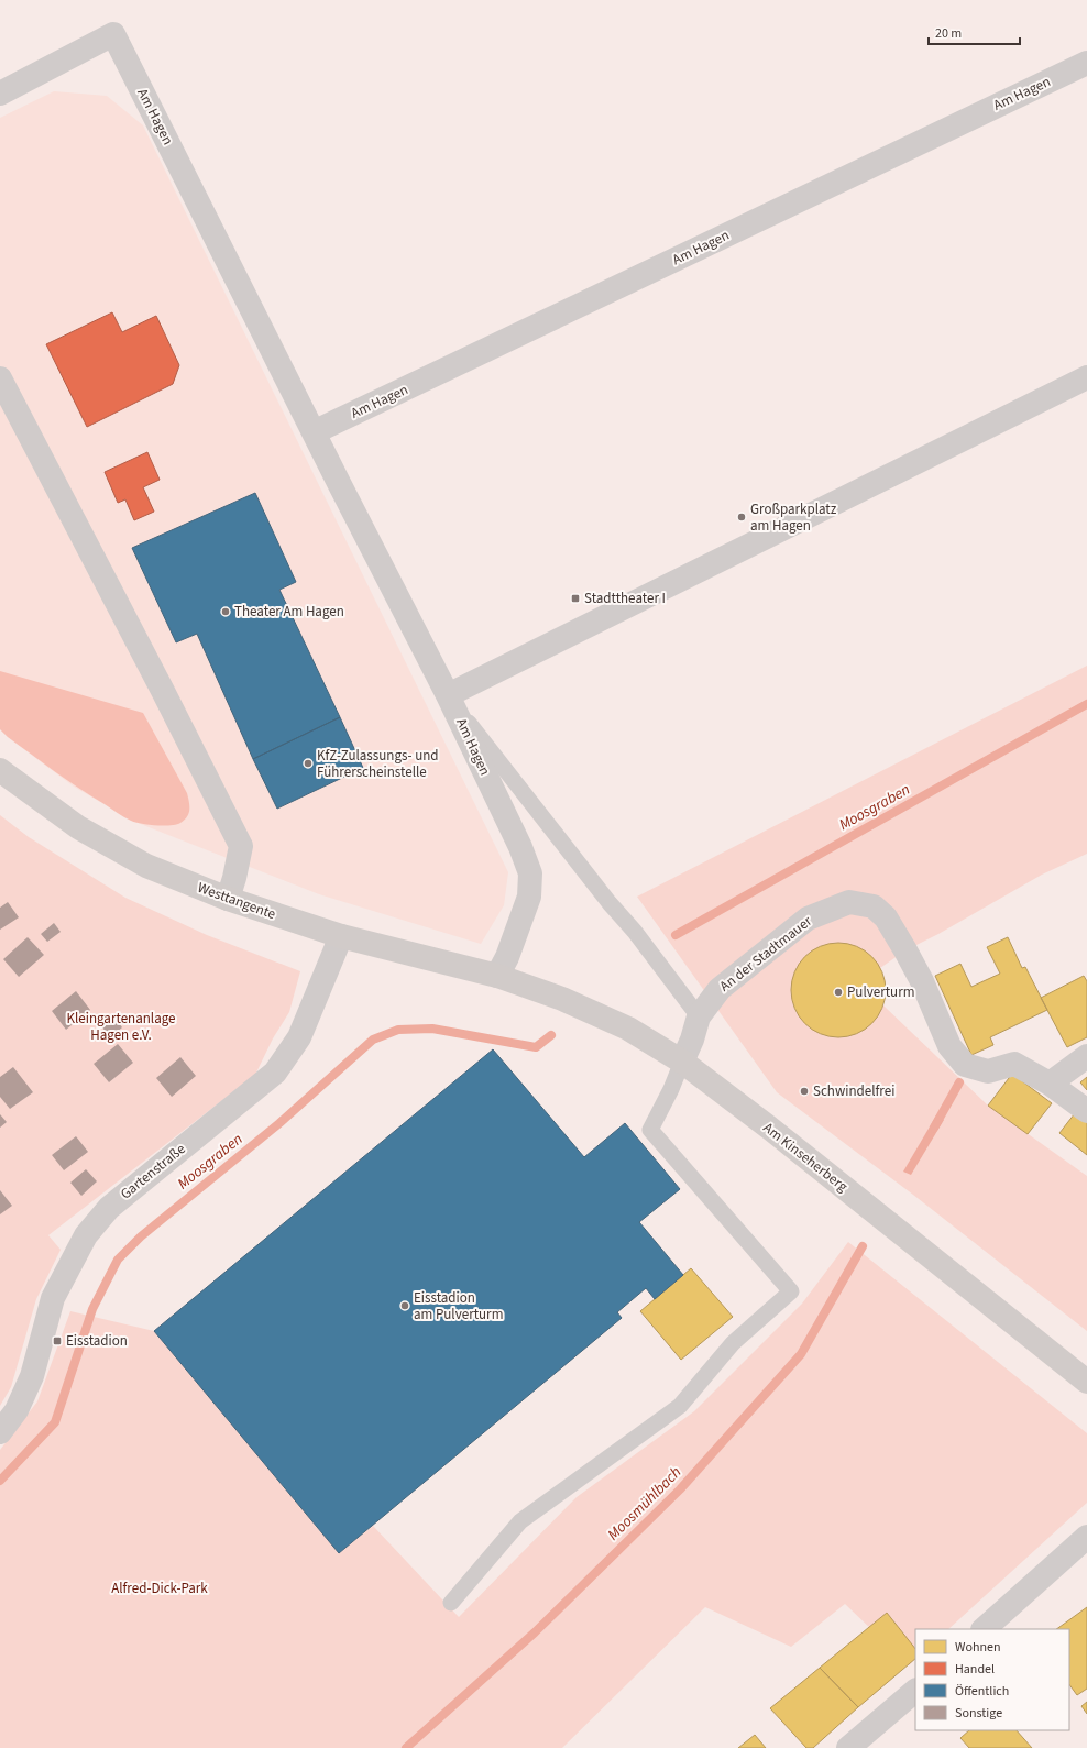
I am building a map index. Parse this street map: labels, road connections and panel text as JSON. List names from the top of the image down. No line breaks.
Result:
{"streets":{"main road":["Westtangente","Am Kinseherberg"],"street":["Am Hagen","An der Stadtmauer","Gartenstraße"]},"crossings":[["Am Hagen","Westtangente"],["Am Hagen","Am Kinseherberg"],["Westtangente","Am Kinseherberg"],["Westtangente","Gartenstraße"],["An der Stadtmauer","Am Kinseherberg"]],"water":["Moosgraben","Moosmühlbach"],"parks":["Kleingartenanlage Hagen e.V.","Alfred-Dick-Park"],"places":{"other":["Großparkplatz am Hagen","Theater Am Hagen","KfZ-Zulassungs- und Führerscheinstelle","Pulverturm","Schwindelfrei","Eisstadion am Pulverturm"],"transit":["Stadttheater I","Eisstadion"]},"legend":["Wohnen","Handel","Öffentlich","Sonstige"],"scale_bar":"20 m"}
